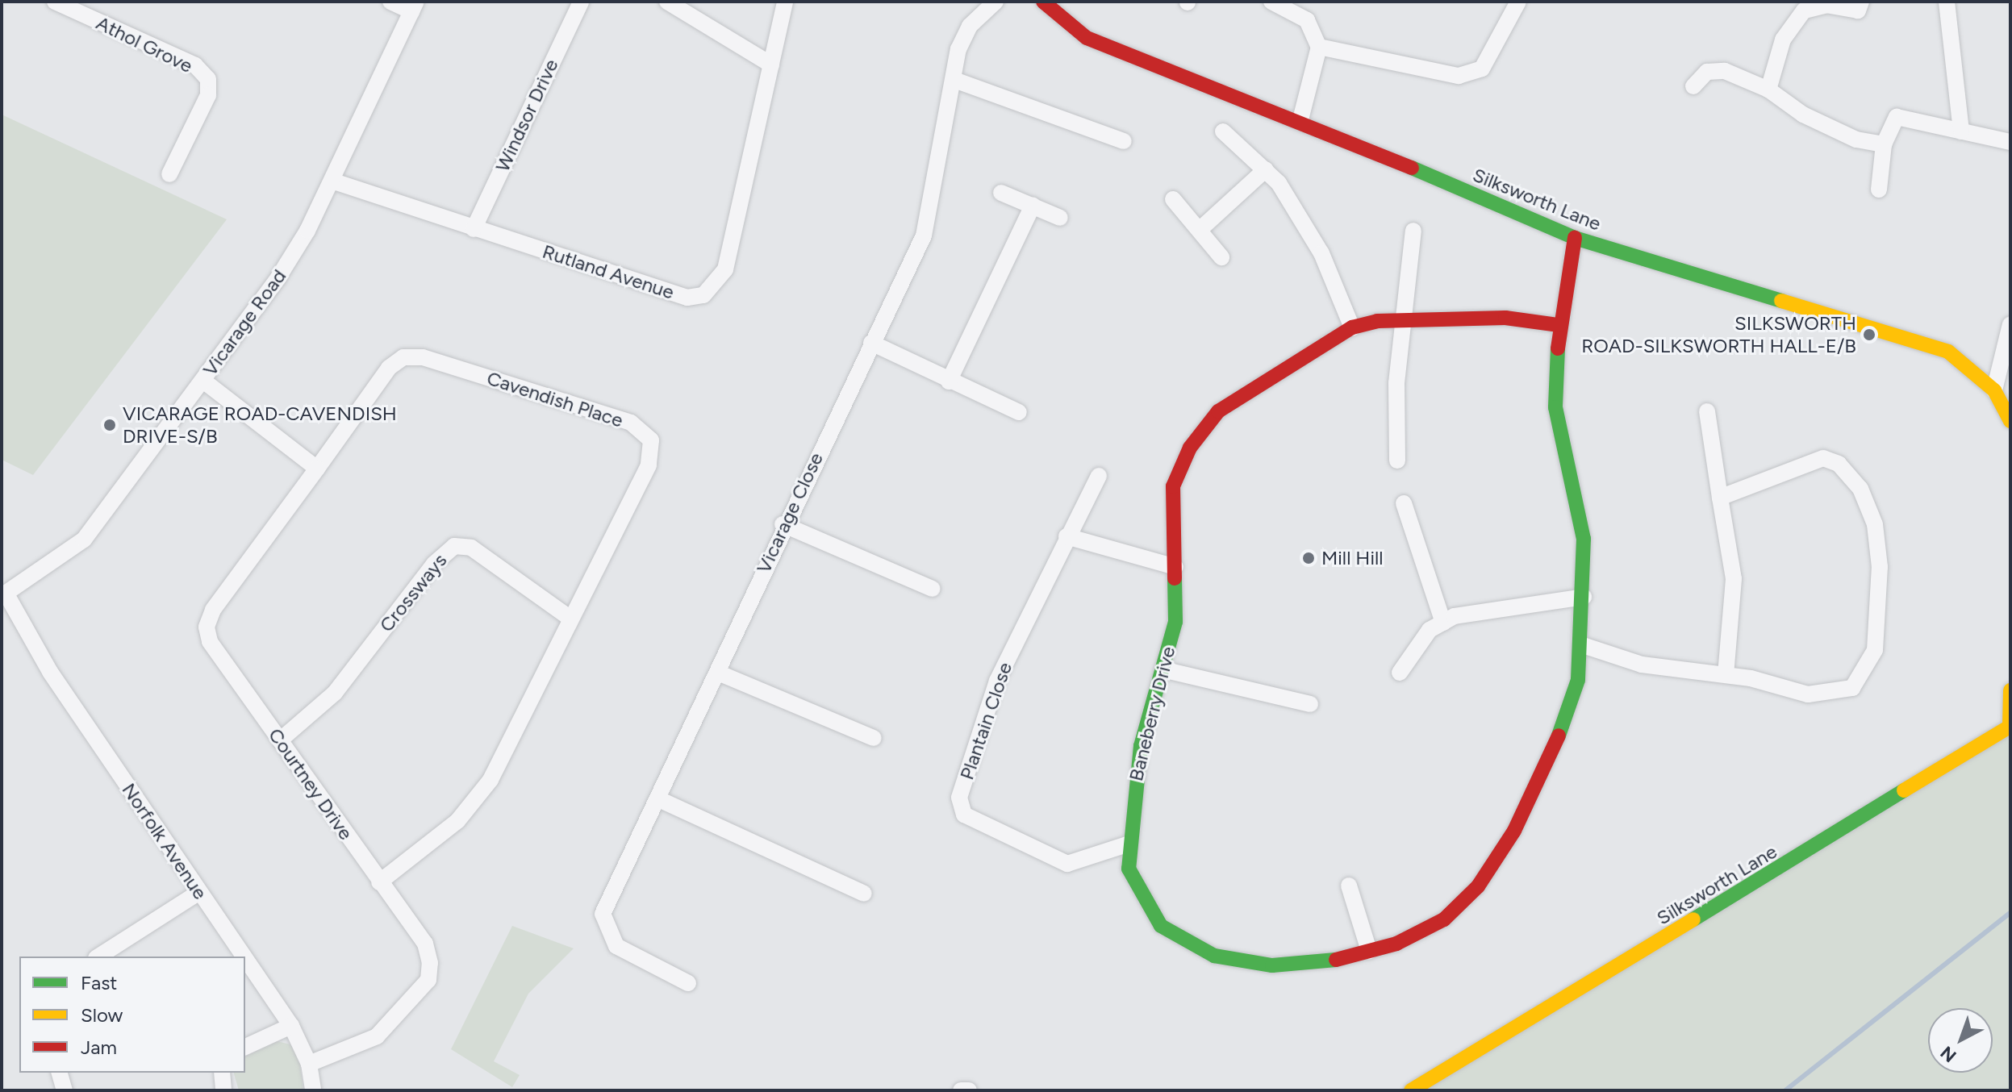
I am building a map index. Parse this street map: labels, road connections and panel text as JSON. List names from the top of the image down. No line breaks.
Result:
{"streets":{"street":["Athol Grove","Windsor Drive","Silksworth Lane","Rutland Avenue","Vicarage Road","Cavendish Place","Vicarage Close","Crossways","Baneberry Drive","Plantain Close","Courtney Drive","Norfolk Avenue"]},"crossings":[["Windsor Drive","Rutland Avenue"],["Silksworth Lane","Baneberry Drive"],["Rutland Avenue","Vicarage Road"],["Vicarage Road","Norfolk Avenue"],["Cavendish Place","Crossways"],["Cavendish Place","Courtney Drive"],["Crossways","Courtney Drive"],["Baneberry Drive","Plantain Close"],["Courtney Drive","Norfolk Avenue"]],"places":["SILKSWORTH ROAD-SILKSWORTH HALL-E/B","VICARAGE ROAD-CAVENDISH DRIVE-S/B","Mill Hill"],"legend":["Fast","Slow","Jam"],"north":"bottom left"}
